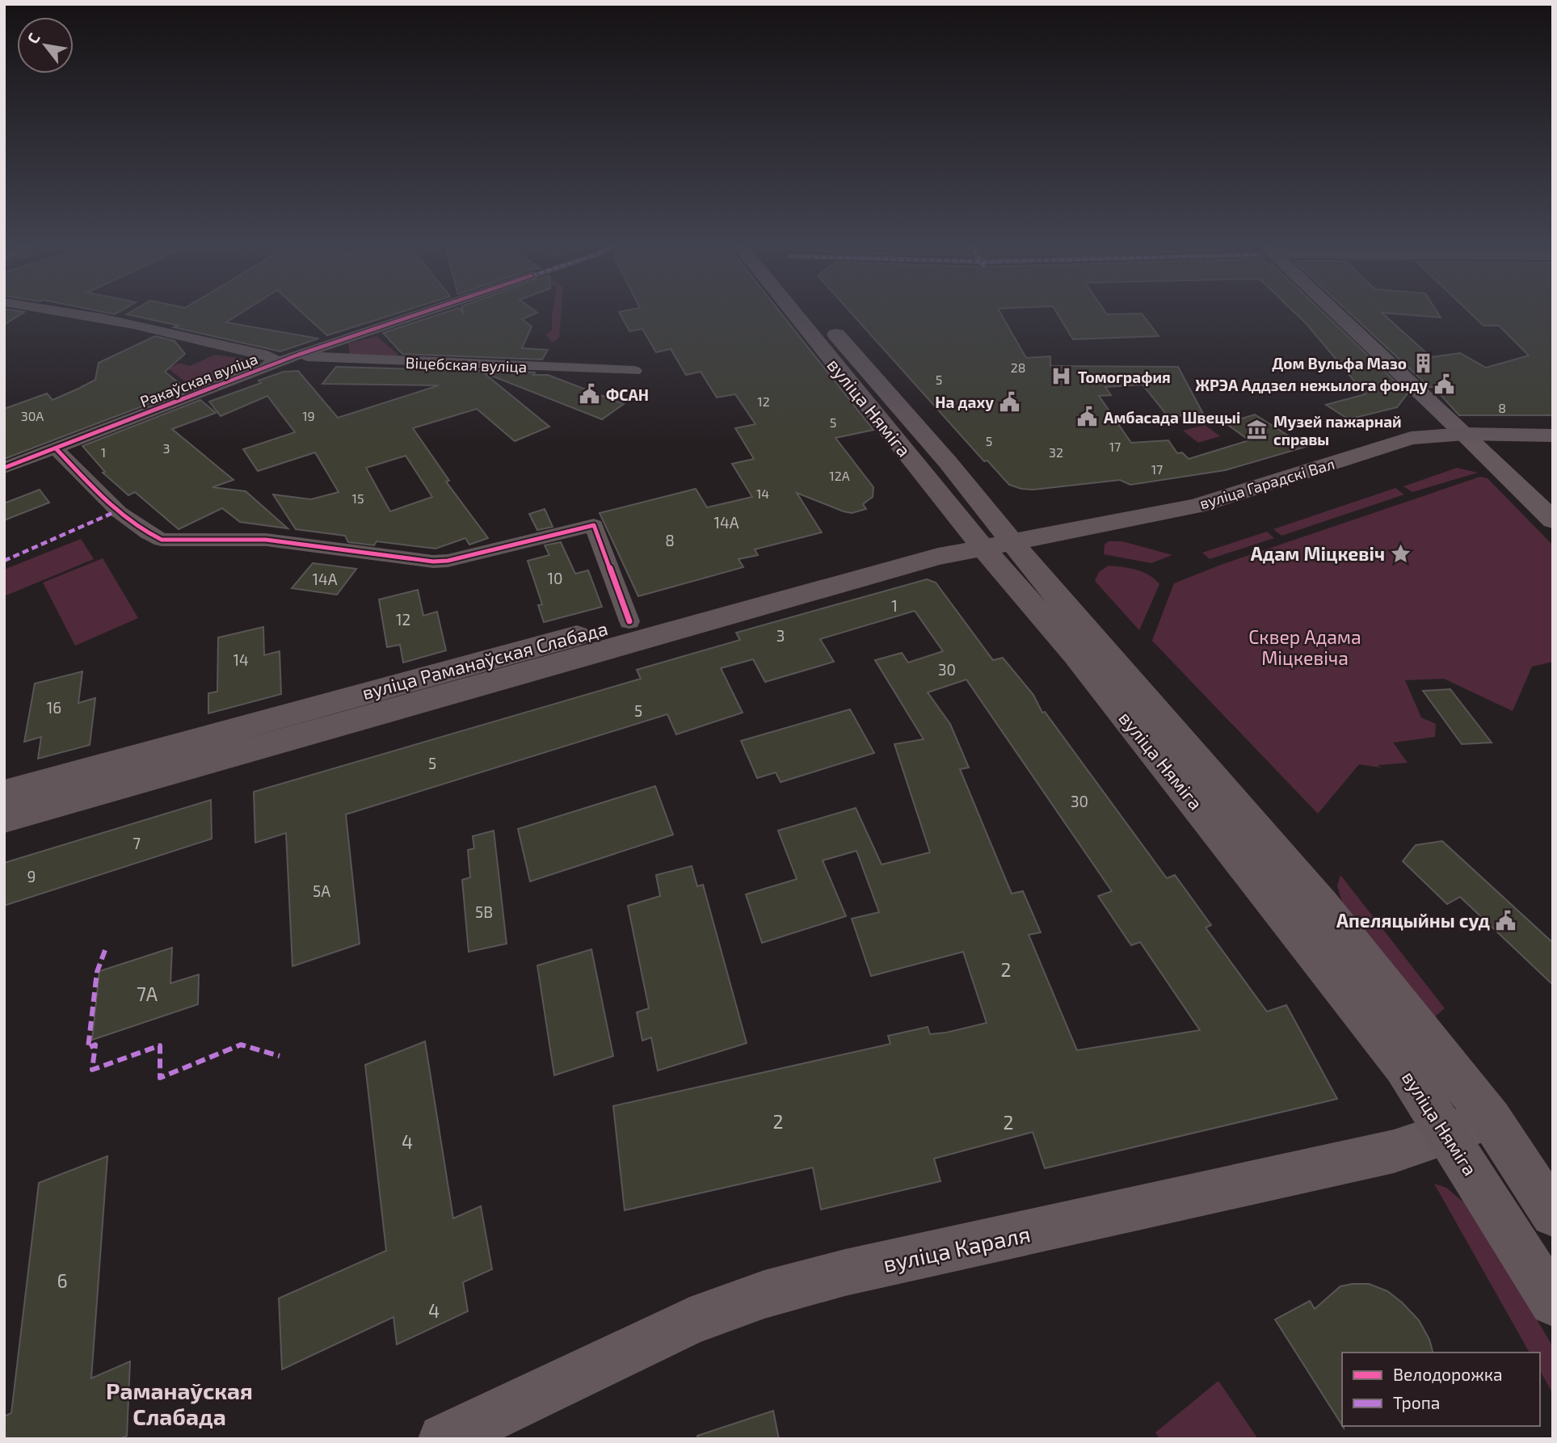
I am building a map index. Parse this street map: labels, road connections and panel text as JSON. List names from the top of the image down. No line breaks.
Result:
{"streets":{"main road":["вуліца Няміга","вуліца Гарадскі Вал","вуліца Раманаўская Слабада","вуліца Караля"],"street":["Віцебская вуліца","Ракаўская вуліца"]},"crossings":[["Віцебская вуліца","Ракаўская вуліца"],["вуліца Няміга","вуліца Гарадскі Вал"],["вуліца Няміга","вуліца Раманаўская Слабада"],["вуліца Няміга","вуліца Караля"],["вуліца Гарадскі Вал","вуліца Раманаўская Слабада"]],"districts":["Раманаўская Слабада"],"parks":["Сквер Адама Міцкевіча"],"places":{"building":["Дом Вульфа Мазо"],"hospital":["Томография"],"public building":["ЖРЭА Аддзел нежылога фонду","ФСАН","На даху","Амбасада Швецыі","Апеляцыйны суд"],"museum":["Музей пажарнай справы"],"place":["Адам Міцкевіч"]},"house_numbers":["28","5","12","8","30А","19","5","5","17","3","1","32","17","12А","14","15","14А","8","10","14А","1","12","3","14","30","16","5","5","30","7","9","5А","5В","2","7А","2","2","4","6","4"],"legend":["Велодорожка","Тропа"],"north":"top left"}
